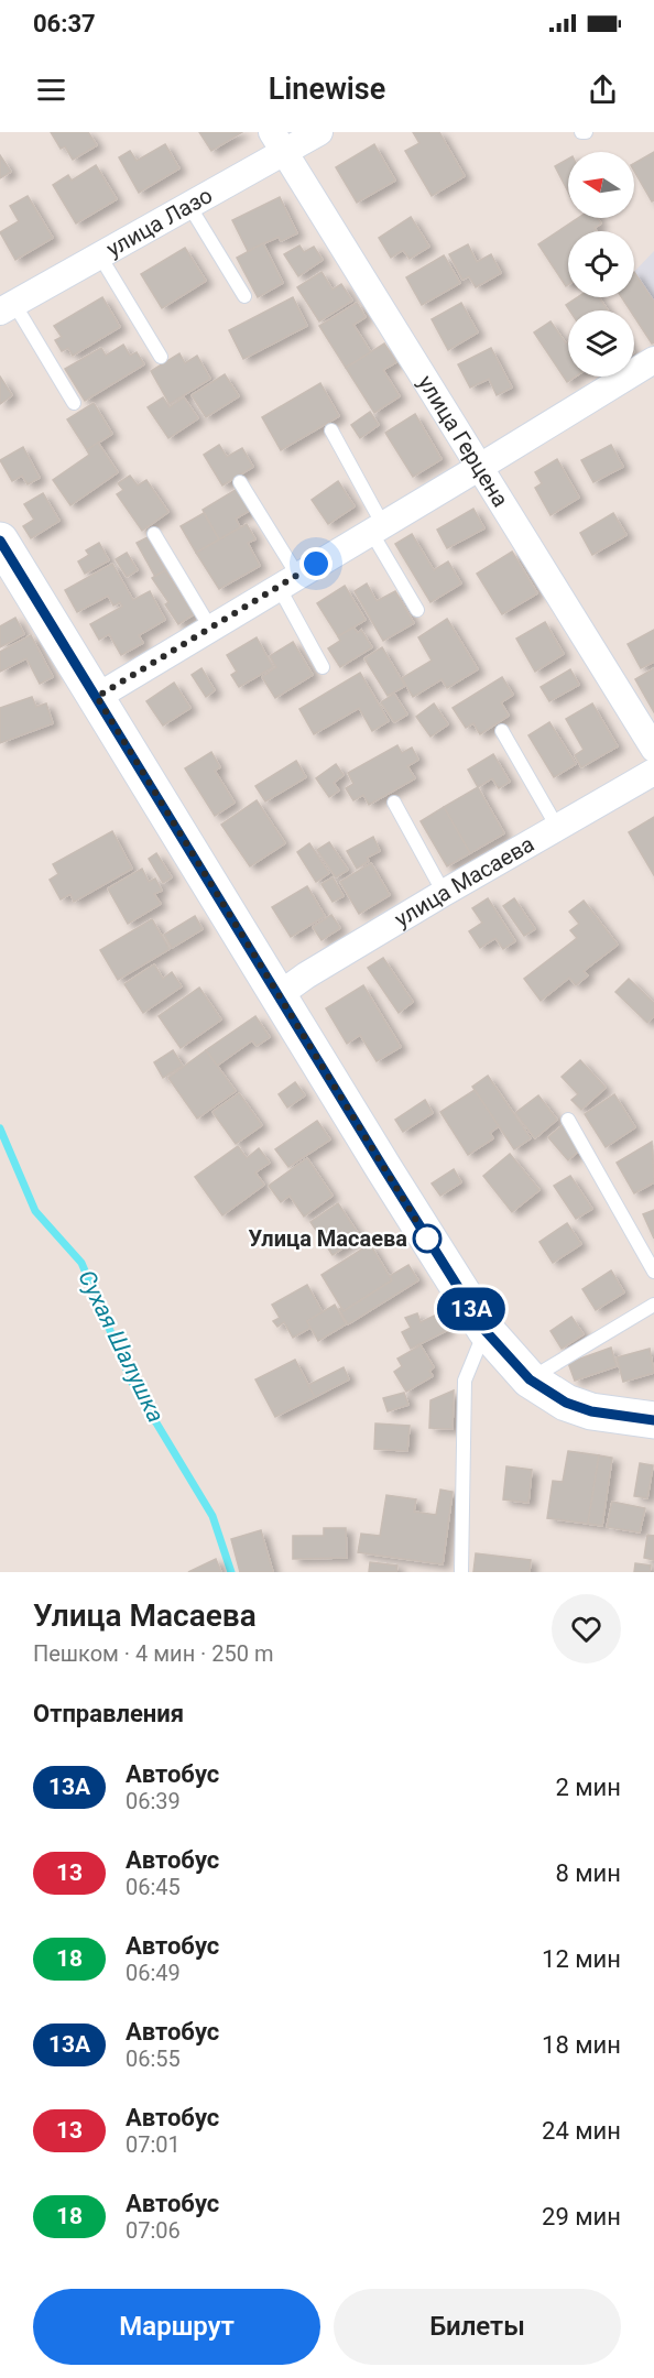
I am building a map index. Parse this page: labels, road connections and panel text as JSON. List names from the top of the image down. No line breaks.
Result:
{"streets":{"street":["улица Лазо","улица Герцена","улица Масаева"]},"crossings":[["улица Лазо","улица Герцена"]],"water":["Сухая Шалушка"],"places":["Улица Масаева"],"lines":["bus line 13А"],"north":"left","page":{"status":"06:37","header":"Linewise","on_map":"13А","heading":[["Улица Масаева","Пешком · 4 мин · 250 m"],"Отправления"],"list":[{"mark":"13А","name":"Автобус","note":"06:39","value":"2 мин"},{"mark":"13","name":"Автобус","note":"06:45","value":"8 мин"},{"mark":"18","name":"Автобус","note":"06:49","value":"12 мин"},{"mark":"13А","name":"Автобус","note":"06:55","value":"18 мин"},{"mark":"13","name":"Автобус","note":"07:01","value":"24 мин"},{"mark":"18","name":"Автобус","note":"07:06","value":"29 мин"}],"buttons":["Маршрут","Билеты"]}}
